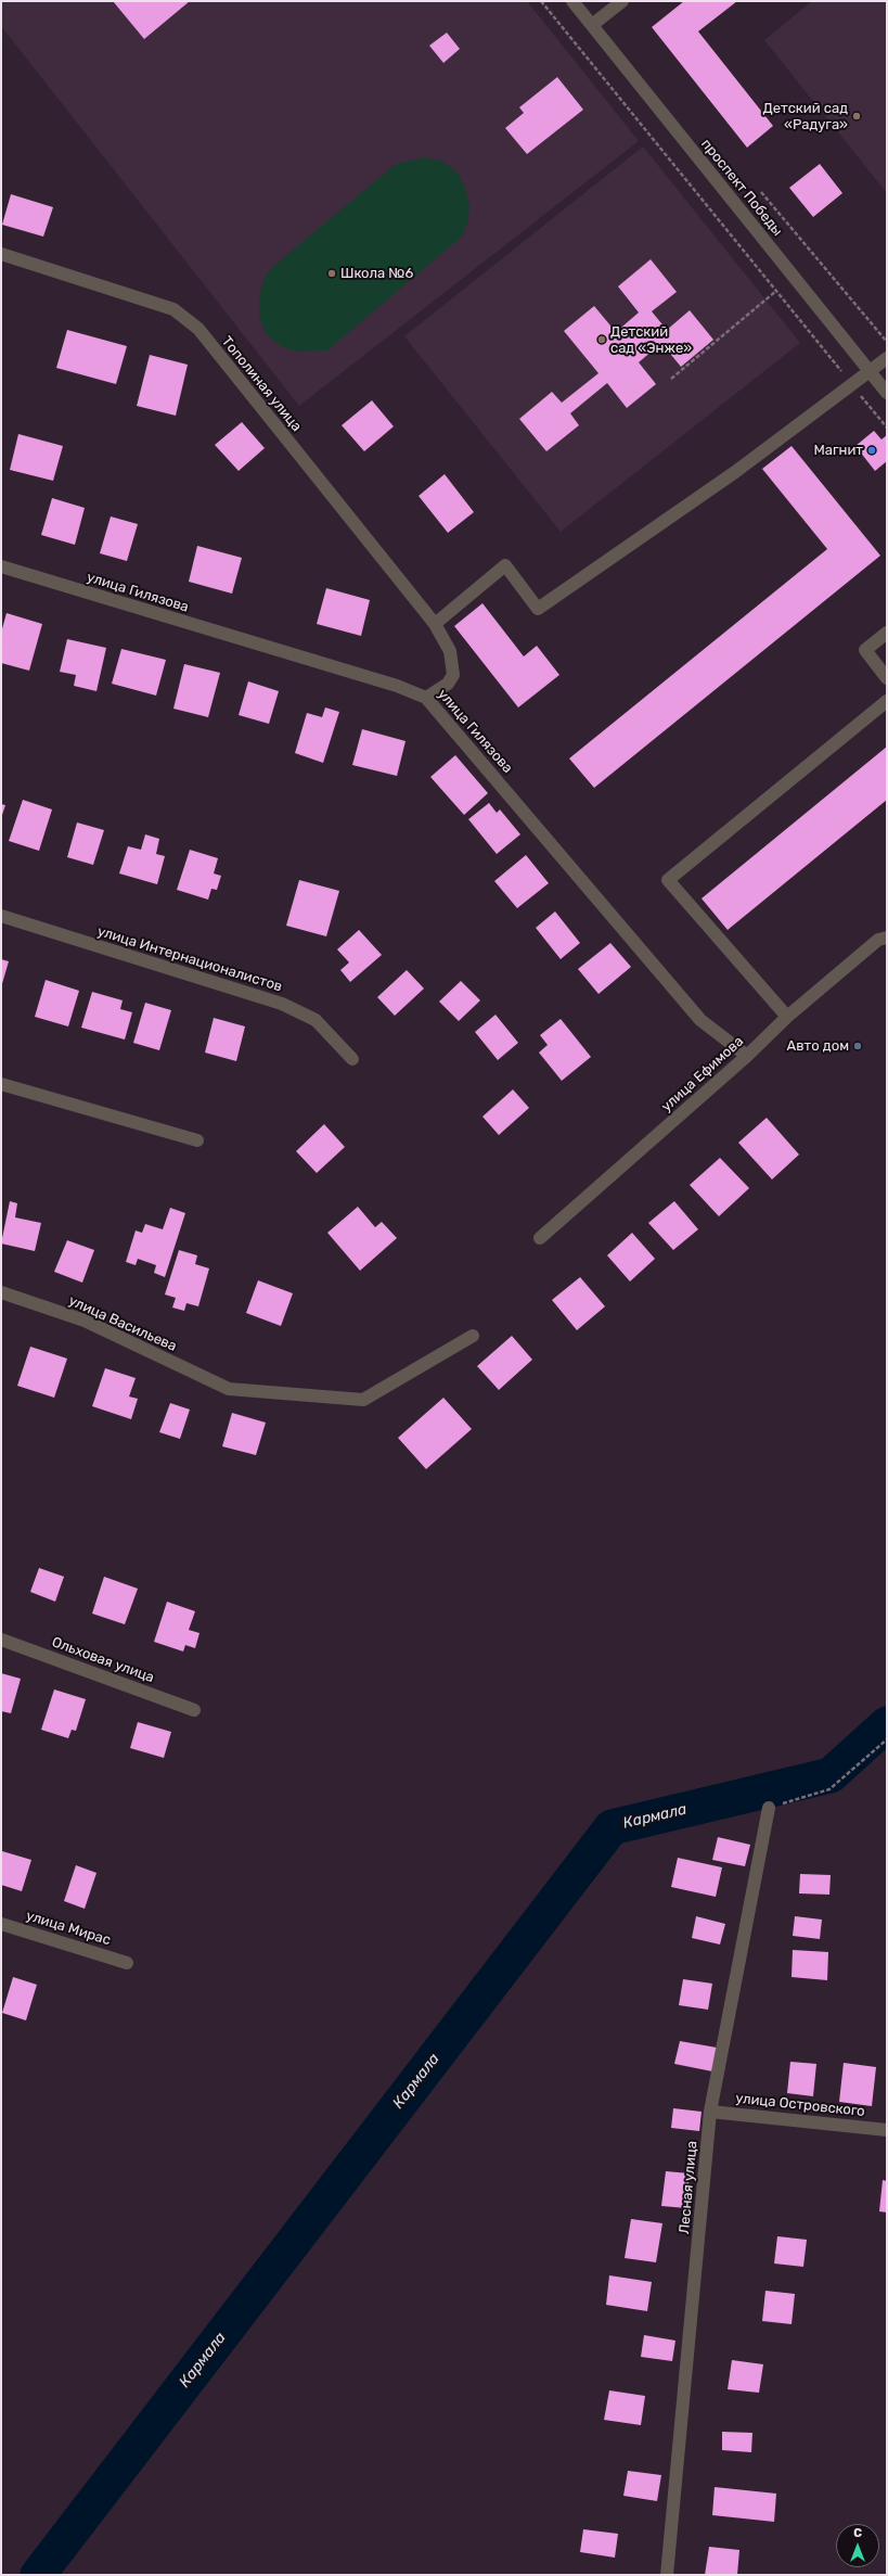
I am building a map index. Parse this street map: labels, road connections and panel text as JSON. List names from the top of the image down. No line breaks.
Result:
{"streets":{"street":["проспект Победы","Тополиная улица","улица Гилязова","улица Интернационалистов","улица Ефимова","улица Васильева","Ольховая улица","улица Мирас","улица Островского","Лесная улица"]},"crossings":[["Тополиная улица","улица Гилязова"],["улица Гилязова","улица Ефимова"],["улица Островского","Лесная улица"]],"water":["Кармала"],"places":["Детский сад «Радуга»","Школа №6","Детский сад «Энже»","Магнит","Авто дом"],"north":"top"}
